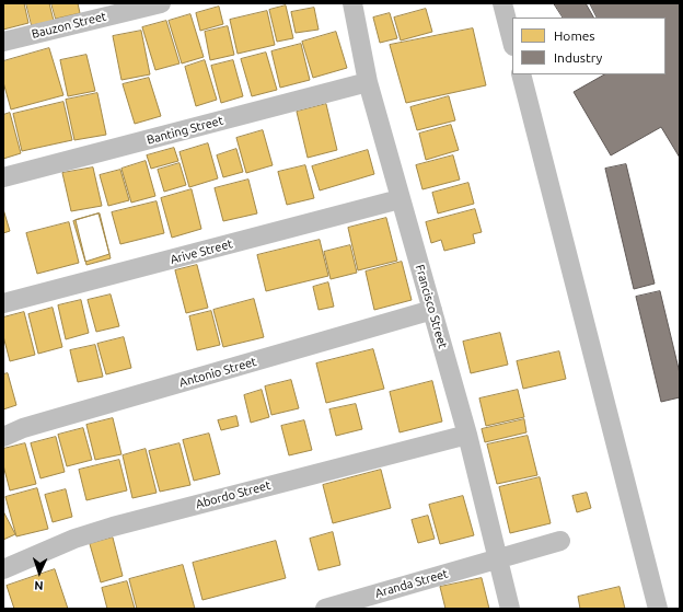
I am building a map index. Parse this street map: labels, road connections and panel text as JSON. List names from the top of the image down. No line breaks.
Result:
{"streets":{"street":["Bauzon Street","Banting Street","Arive Street","Francisco Street","Antonio Street","Abordo Street","Aranda Street"]},"crossings":[["Banting Street","Francisco Street"],["Arive Street","Francisco Street"],["Francisco Street","Antonio Street"],["Francisco Street","Abordo Street"],["Francisco Street","Aranda Street"]],"legend":["Homes","Industry"],"north":"bottom"}
